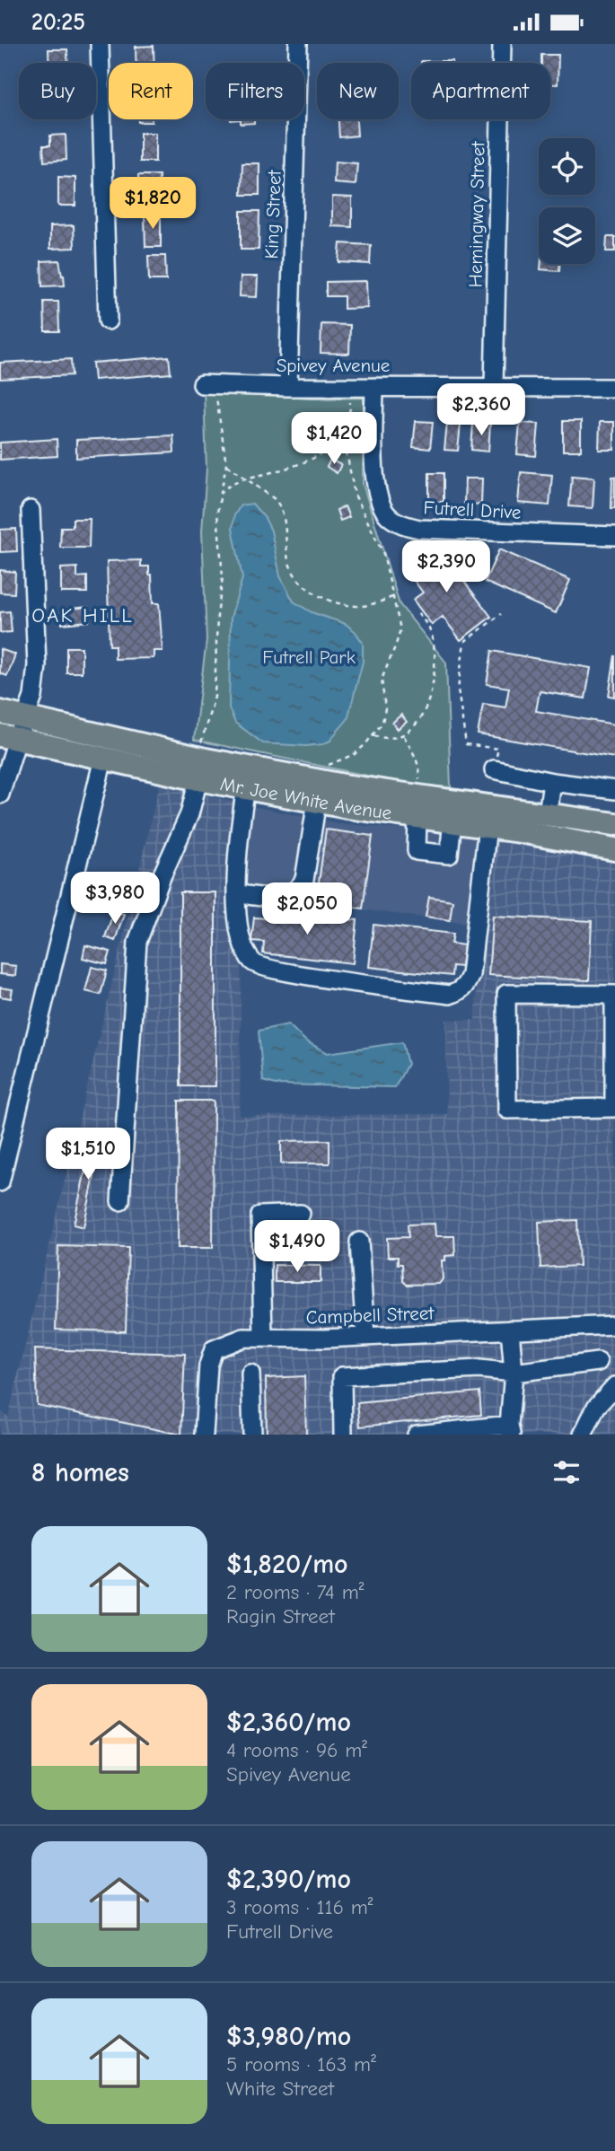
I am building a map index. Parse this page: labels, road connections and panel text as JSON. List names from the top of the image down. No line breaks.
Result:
{"streets":{"main road":["Mr. Joe White Avenue"],"street":["King Street","Hemingway Street","Spivey Avenue","Futrell Drive","Campbell Street"]},"crossings":[["King Street","Spivey Avenue"],["Hemingway Street","Spivey Avenue"],["Spivey Avenue","Futrell Drive"]],"districts":["OAK HILL"],"parks":["Futrell Park"],"page":{"status":"20:25","chip":["Buy","Rent","Filters","New","Apartment"],"price":["$1,820","$2,360","$1,420","$2,390","$3,980","$2,050","$1,510","$1,490"],"heading":"8 homes","list":[{"name":"$1,820/mo","note":"2 rooms · 74 m² · Ragin Street"},{"name":"$2,360/mo","note":"4 rooms · 96 m² · Spivey Avenue"},{"name":"$2,390/mo","note":"3 rooms · 116 m² · Futrell Drive"},{"name":"$3,980/mo","note":"5 rooms · 163 m² · White Street"}]}}
